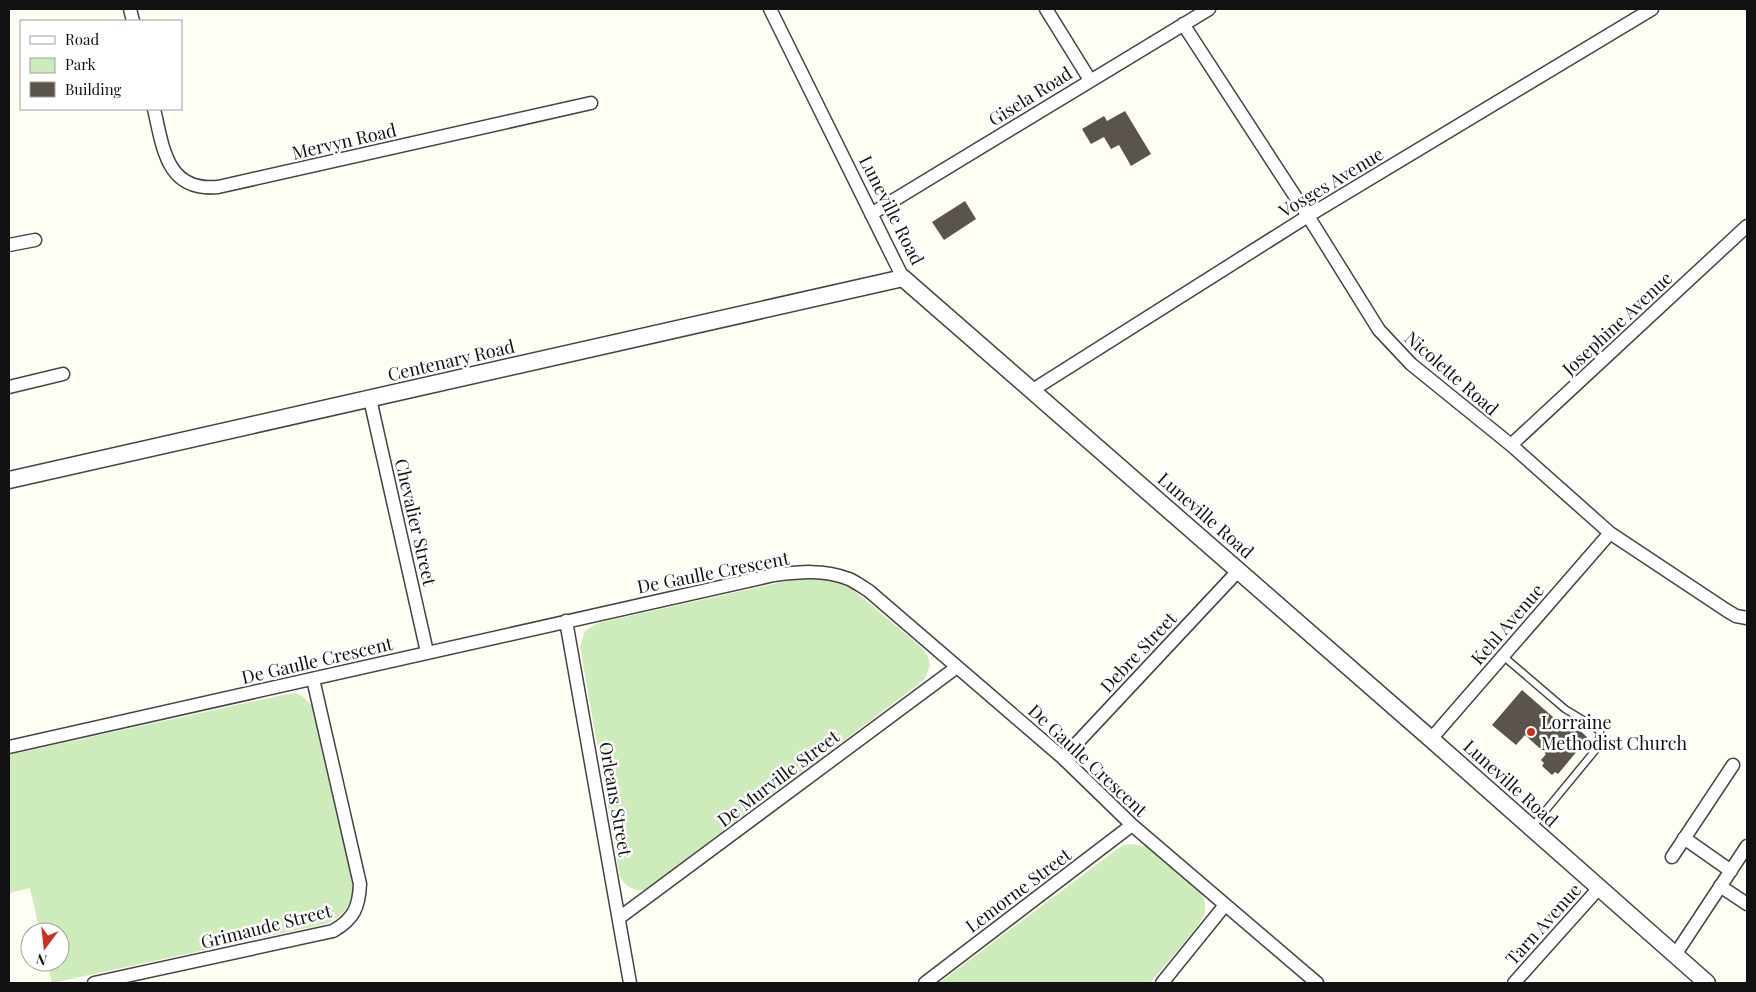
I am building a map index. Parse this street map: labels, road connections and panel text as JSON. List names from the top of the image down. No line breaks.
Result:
{"streets":{"street":["Gisela Road","Mervyn Road","Vosges Avenue","Luneville Road","Josephine Avenue","Centenary Road","Nicolette Road","Chevalier Street","De Gaulle Crescent","Kehl Avenue","Debre Street","De Murville Street","Orleans Street","Lemorne Street","Tarn Avenue","Grimaude Street"]},"crossings":[["Gisela Road","Luneville Road"],["Gisela Road","Nicolette Road"],["Vosges Avenue","Luneville Road"],["Vosges Avenue","Nicolette Road"],["Luneville Road","Centenary Road"],["Luneville Road","Kehl Avenue"],["Luneville Road","Debre Street"],["Luneville Road","Tarn Avenue"],["Josephine Avenue","Nicolette Road"],["Centenary Road","Chevalier Street"],["Nicolette Road","Kehl Avenue"],["Chevalier Street","De Gaulle Crescent"],["De Gaulle Crescent","Debre Street"],["De Gaulle Crescent","De Murville Street"],["De Gaulle Crescent","Orleans Street"],["De Gaulle Crescent","Lemorne Street"],["De Gaulle Crescent","Grimaude Street"],["De Murville Street","Orleans Street"]],"places":["Lorraine Methodist Church"],"legend":["Road","Park","Building"],"north":"bottom"}
